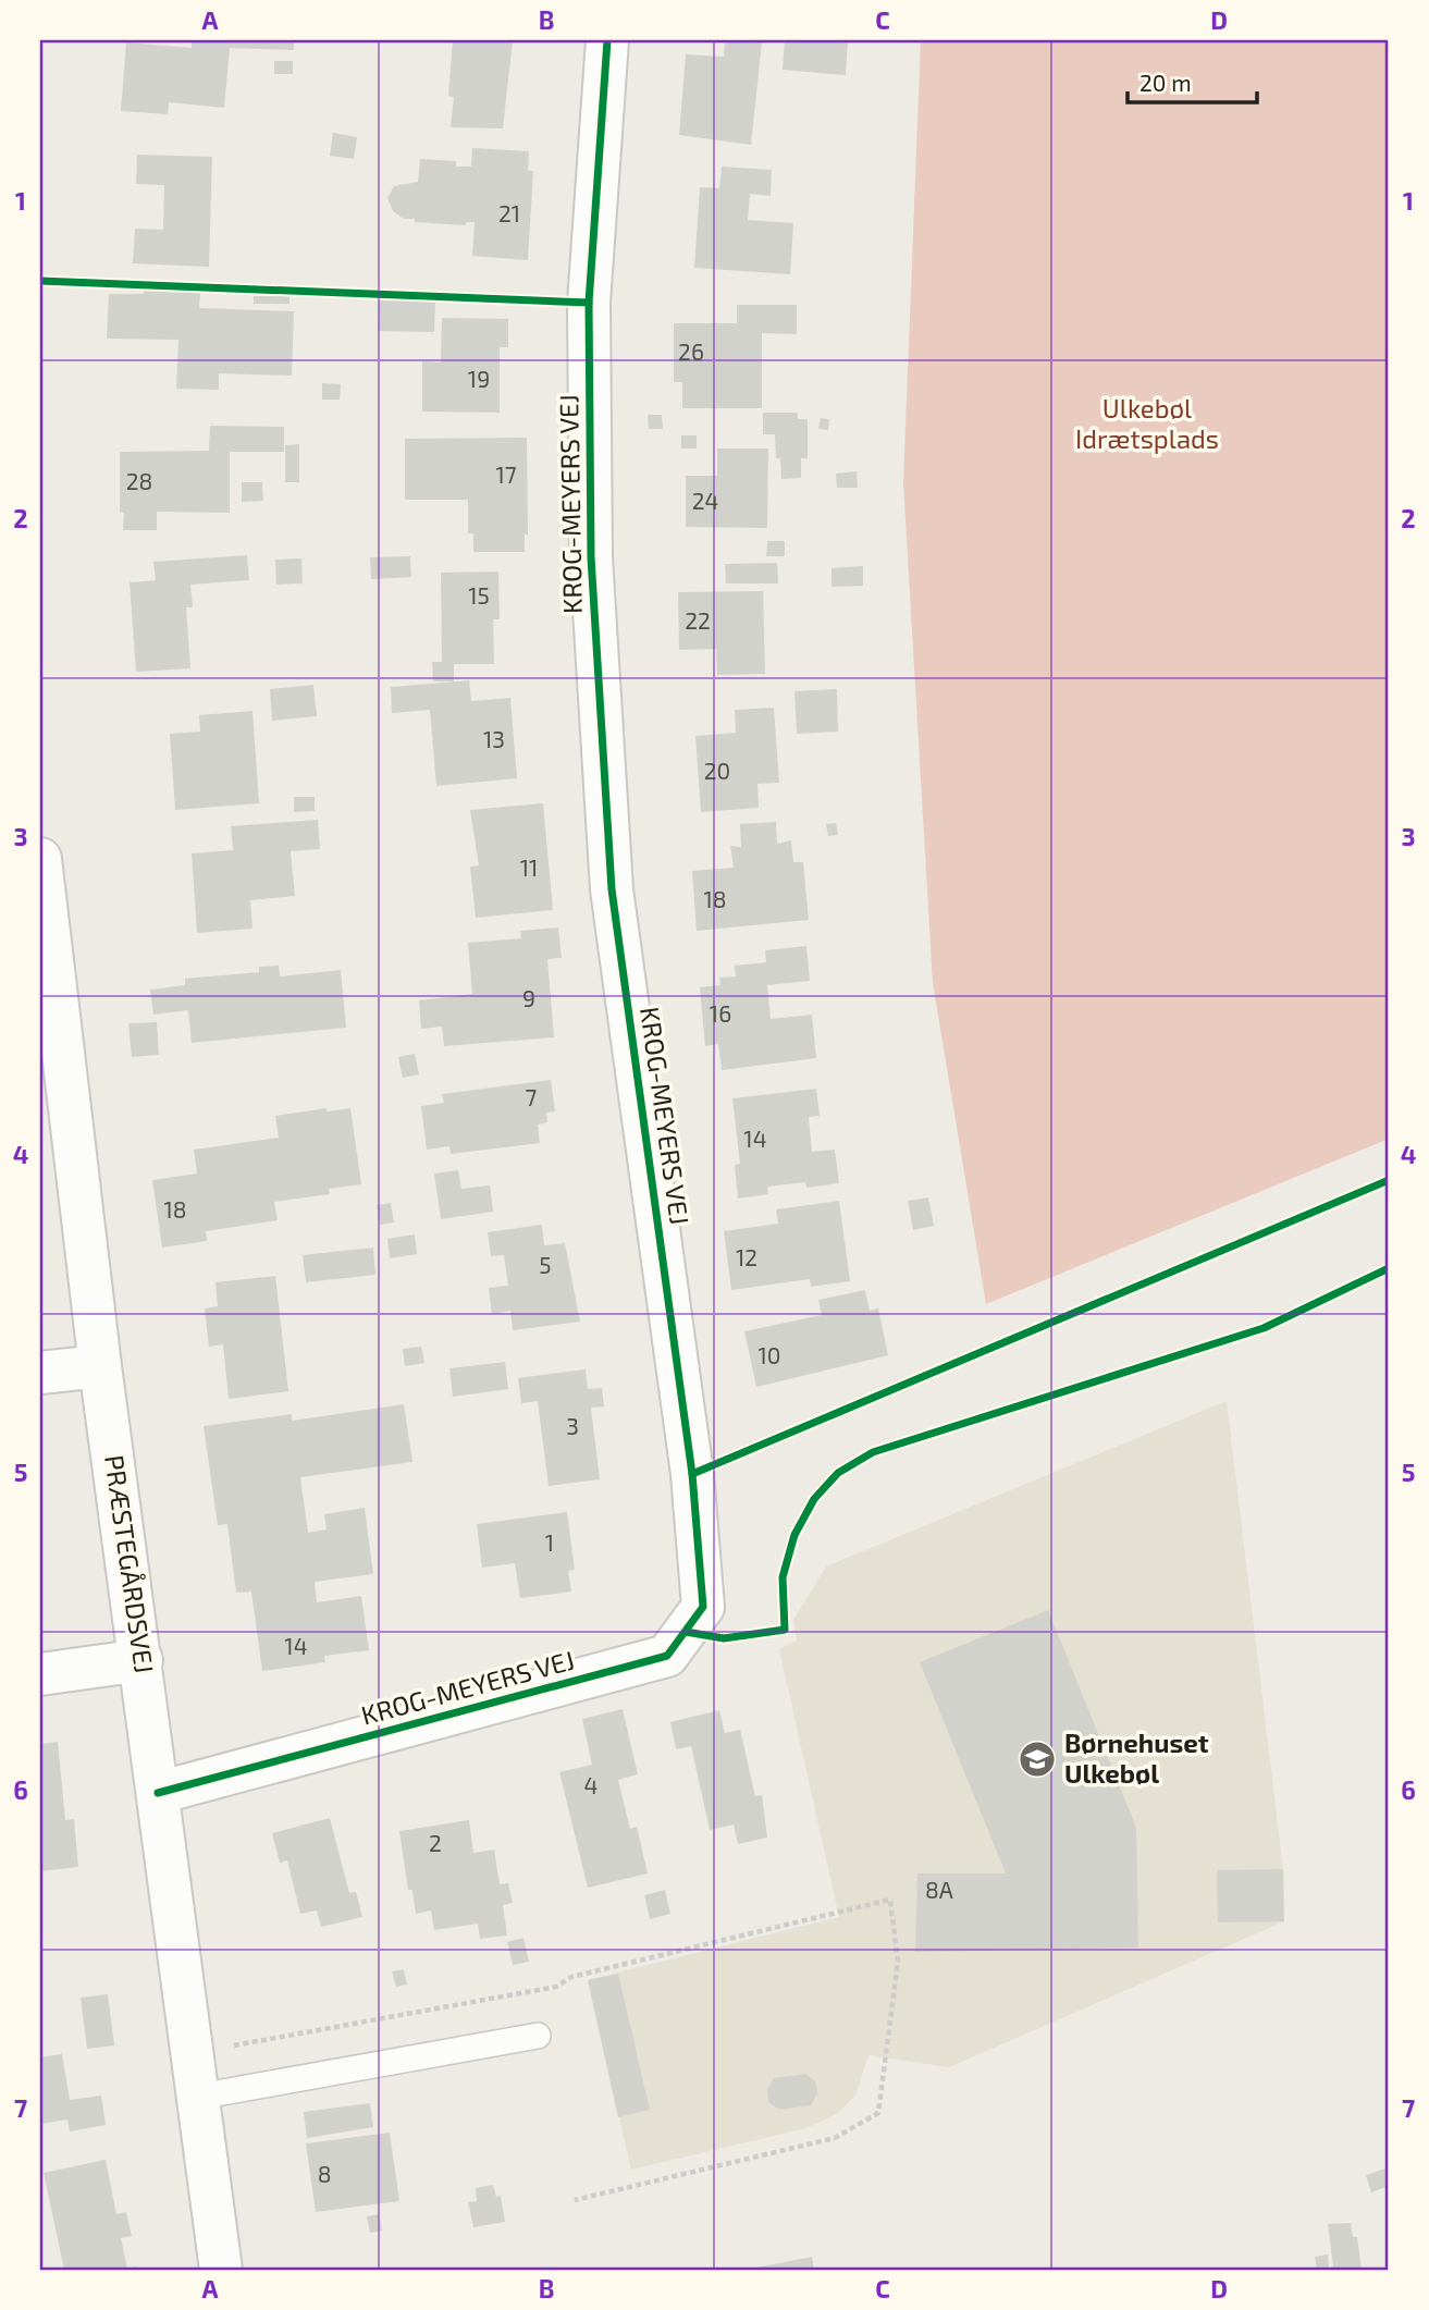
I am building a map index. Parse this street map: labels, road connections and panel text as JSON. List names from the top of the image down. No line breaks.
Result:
{"streets":{"street":["KROG-MEYERS VEJ","PRÆSTEGÅRDSVEJ"]},"crossings":[["KROG-MEYERS VEJ","PRÆSTEGÅRDSVEJ"]],"parks":["Ulkebøl Idrætsplads"],"places":{"school or university":["Børnehuset Ulkebøl"]},"house_numbers":["21","26","19","17","28","24","15","22","13","20","11","18","9","16","7","14","18","12","5","10","3","1","14","4","2","8A","8"],"scale_bar":"20 m","grid":{"columns":["A","B","C","D"],"rows":["1","2","3","4","5","6","7"]}}
